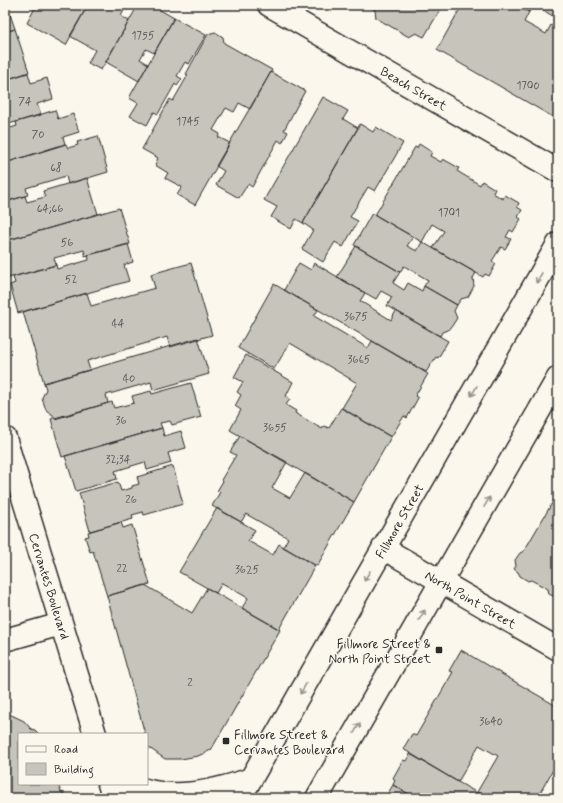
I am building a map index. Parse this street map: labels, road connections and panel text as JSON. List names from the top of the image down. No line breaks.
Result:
{"streets":{"street":["Beach Street","Fillmore Street","Cervantes Boulevard","North Point Street"]},"crossings":[["Fillmore Street","North Point Street"]],"places":{"transit":["Fillmore Street & North Point Street","Fillmore Street & Cervantes Boulevard"]},"house_numbers":["1755","1700","74","1745","70","68","64;66","1701","56","52","3675","44","3665","40","36","3655","32;34","26","22","3625","2","3640"],"legend":["Road","Building"]}
